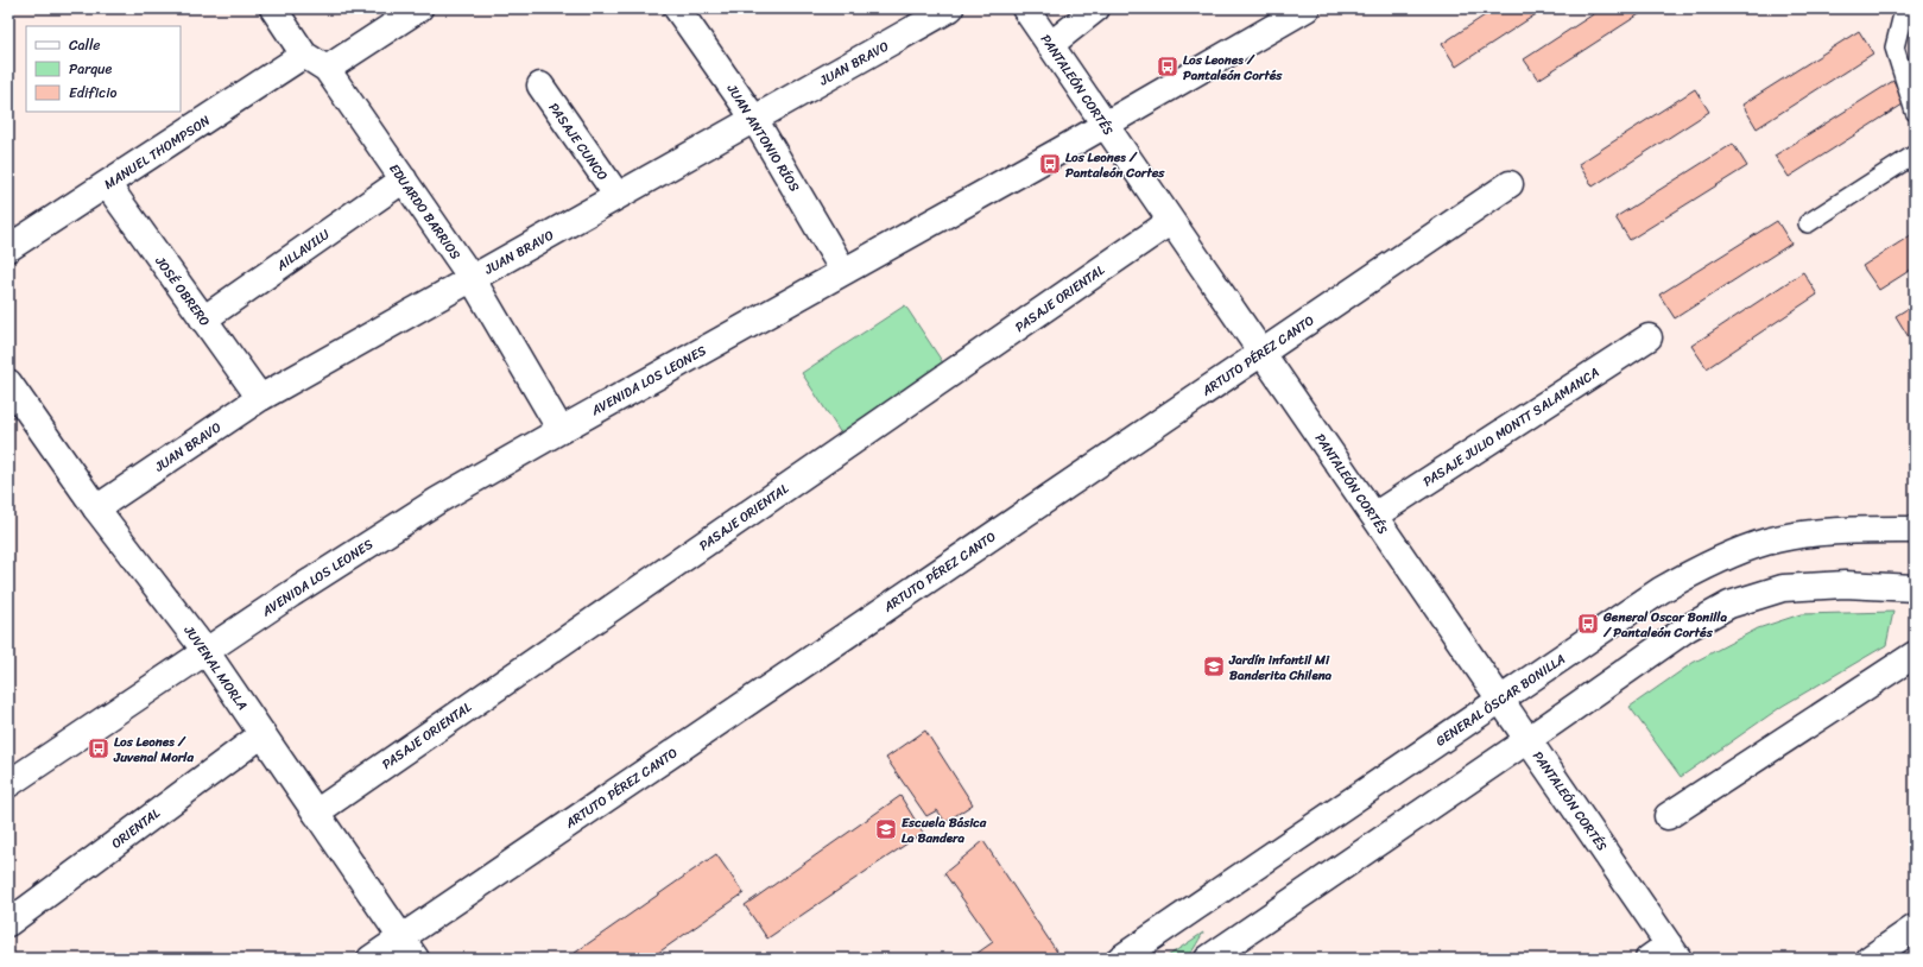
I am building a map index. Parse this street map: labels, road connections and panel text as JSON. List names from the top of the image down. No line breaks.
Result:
{"streets":{"street":["JUAN BRAVO","PANTALEÓN CORTÉS","JUAN ANTONIO RÍOS","PASAJE CUNCO","MANUEL THOMPSON","EDUARDO BARRIOS","AILLAVILU","JOSÉ OBRERO","PASAJE ORIENTAL","ARTUTO PÉREZ CANTO","AVENIDA LOS LEONES","PASAJE JULIO MONTT SALAMANCA","JUVENAL MORLA","GENERAL ÓSCAR BONILLA","ORIENTAL"]},"crossings":[["JUAN BRAVO","JUAN ANTONIO RÍOS"],["JUAN BRAVO","PASAJE CUNCO"],["JUAN BRAVO","EDUARDO BARRIOS"],["JUAN BRAVO","JOSÉ OBRERO"],["JUAN BRAVO","JUVENAL MORLA"],["PANTALEÓN CORTÉS","PASAJE ORIENTAL"],["PANTALEÓN CORTÉS","ARTUTO PÉREZ CANTO"],["PANTALEÓN CORTÉS","AVENIDA LOS LEONES"],["PANTALEÓN CORTÉS","PASAJE JULIO MONTT SALAMANCA"],["PANTALEÓN CORTÉS","GENERAL ÓSCAR BONILLA"],["JUAN ANTONIO RÍOS","AVENIDA LOS LEONES"],["MANUEL THOMPSON","EDUARDO BARRIOS"],["MANUEL THOMPSON","JOSÉ OBRERO"],["EDUARDO BARRIOS","AILLAVILU"],["EDUARDO BARRIOS","AVENIDA LOS LEONES"],["AILLAVILU","JOSÉ OBRERO"],["PASAJE ORIENTAL","JUVENAL MORLA"],["ARTUTO PÉREZ CANTO","JUVENAL MORLA"],["AVENIDA LOS LEONES","JUVENAL MORLA"],["JUVENAL MORLA","ORIENTAL"]],"places":{"bus stop":["Los Leones / Pantaleón Cortés","Los Leones / Pantaleón Cortes","General Oscar Bonilla / Pantaleón Cortés","Los Leones / Juvenal Morla"],"school or university":["Jardín infantil Mi Banderita Chilena","Escuela Básica La Bandera"]},"legend":["Calle","Parque","Edificio"]}
